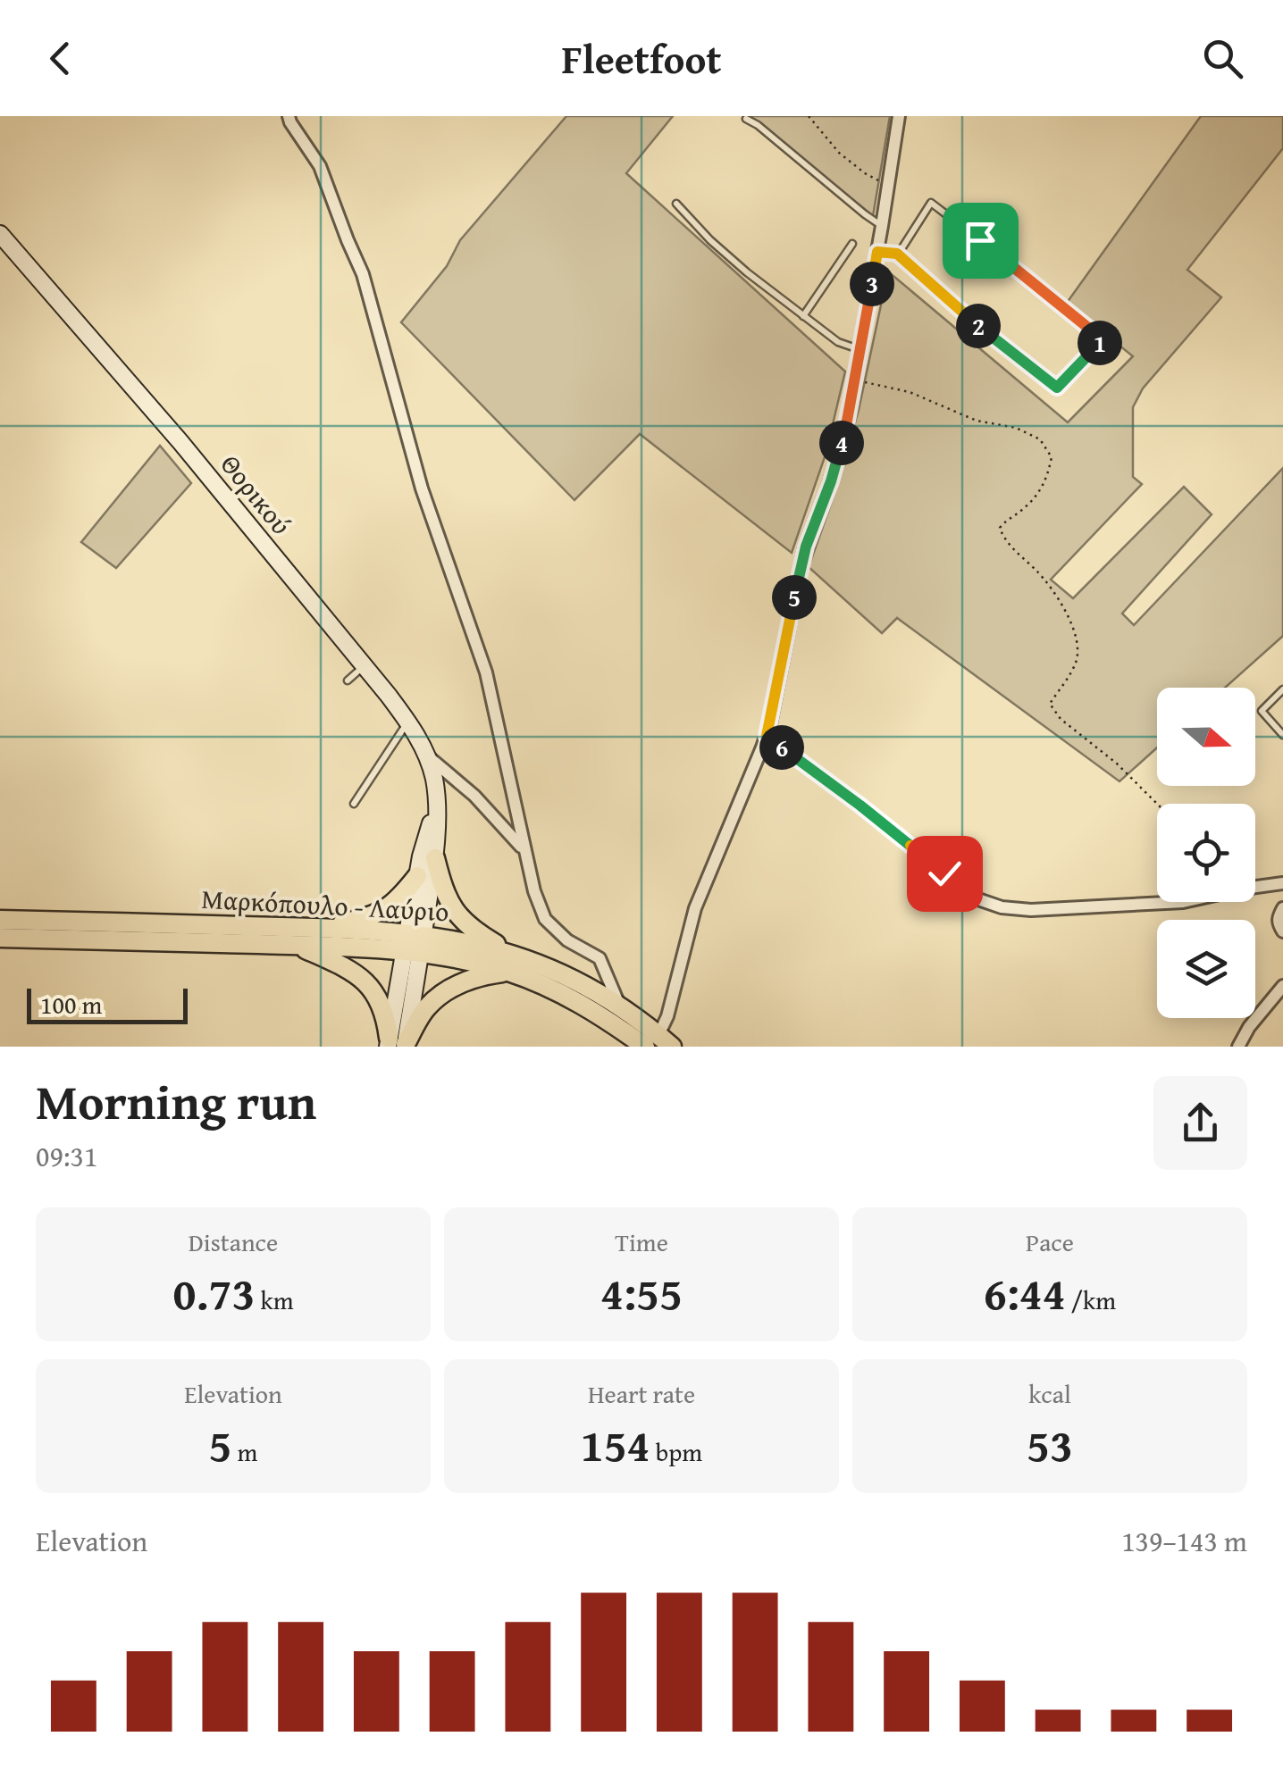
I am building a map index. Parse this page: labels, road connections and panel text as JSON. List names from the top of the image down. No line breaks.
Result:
{"streets":{"highway":["Μαρκόπουλο - Λαύριο"],"main road":["Θορικού"]},"crossings":[["Θορικού","Μαρκόπουλο - Λαύριο"]],"scale_bar":"100 m","north":"right","page":{"header":"Fleetfoot","pins":["3","2","1","4","5","6"],"scale":"100 m","heading":["Morning run","09:31"],"stats":[["Distance","0.73 km"],["Time","4:55"],["Pace","6:44 /km"],["Elevation","5 m"],["Heart rate","154 bpm"],["kcal","53"]],"chart":["Elevation","139–143 m"]}}
